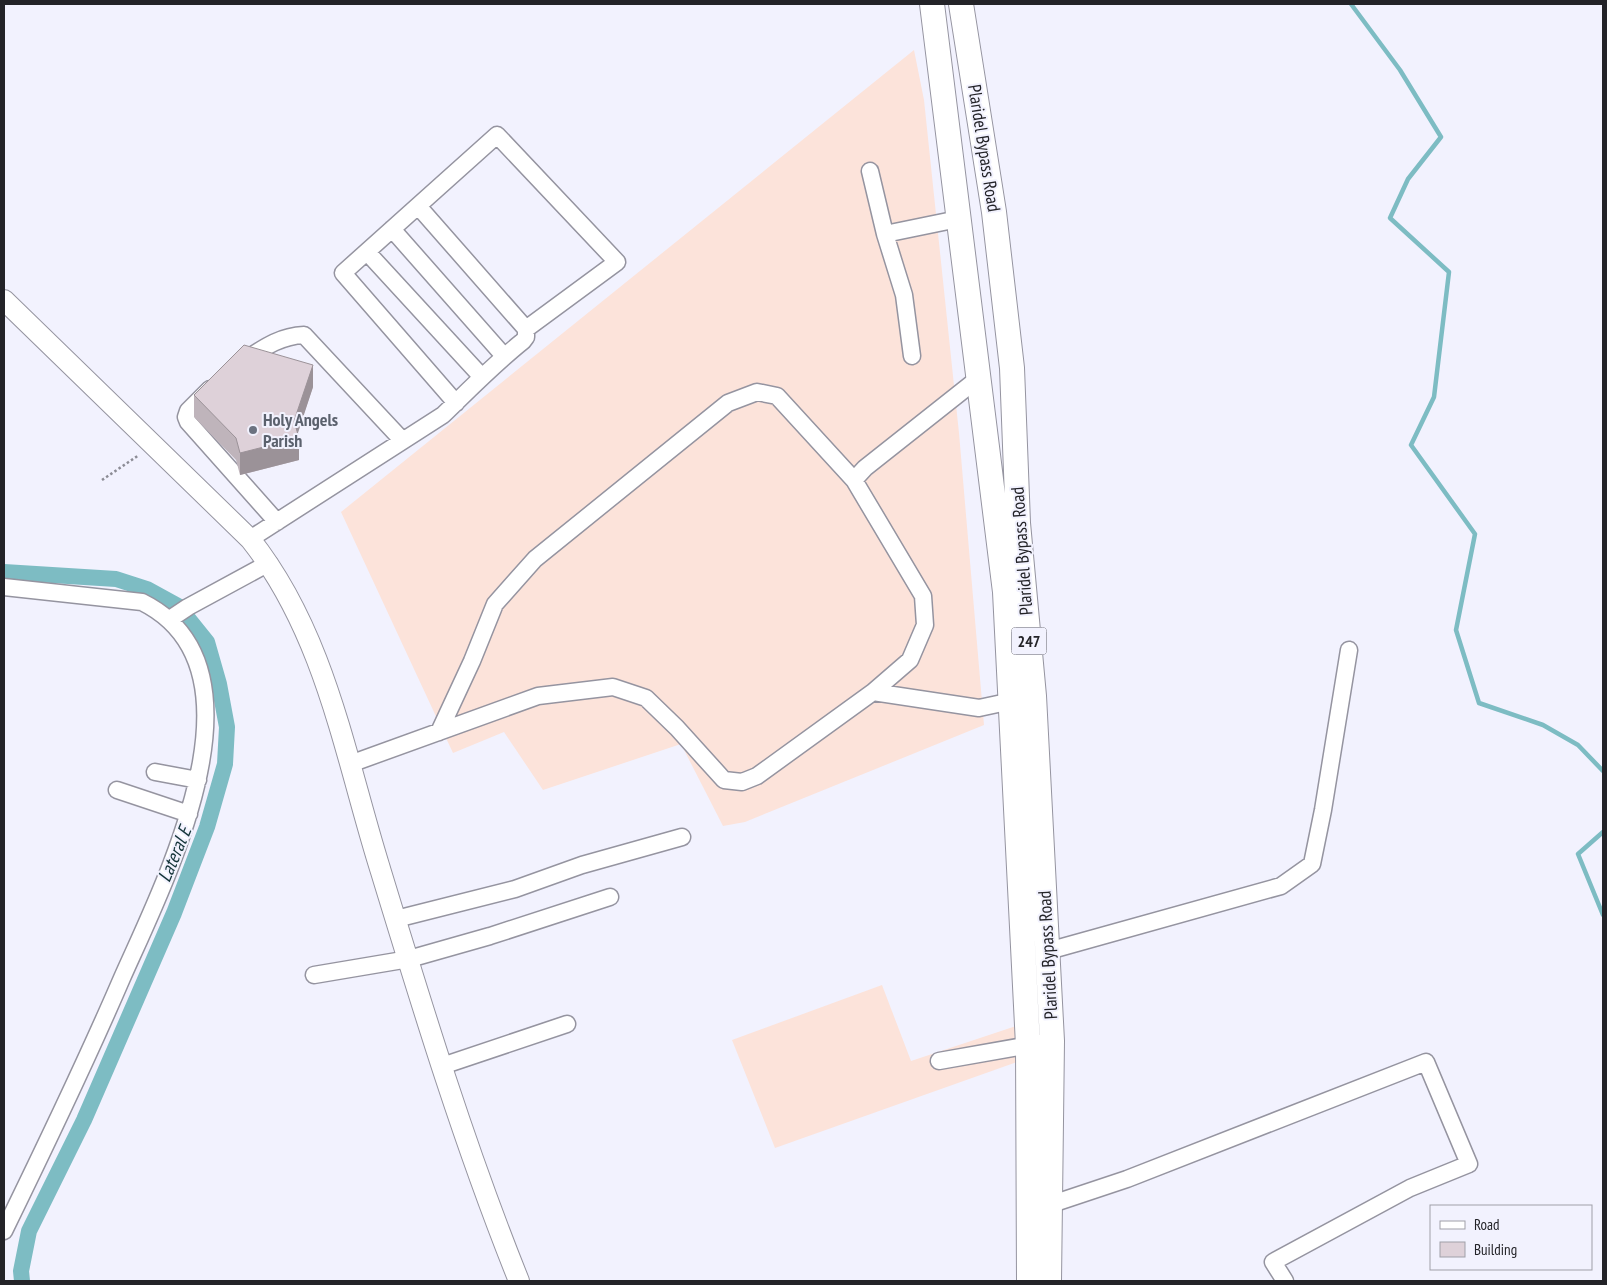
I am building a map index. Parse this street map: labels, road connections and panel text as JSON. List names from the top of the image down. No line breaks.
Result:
{"streets":{"highway":["Plaridel Bypass Road","247"]},"water":["Lateral E"],"places":["Holy Angels Parish"],"legend":["Road","Building"]}
